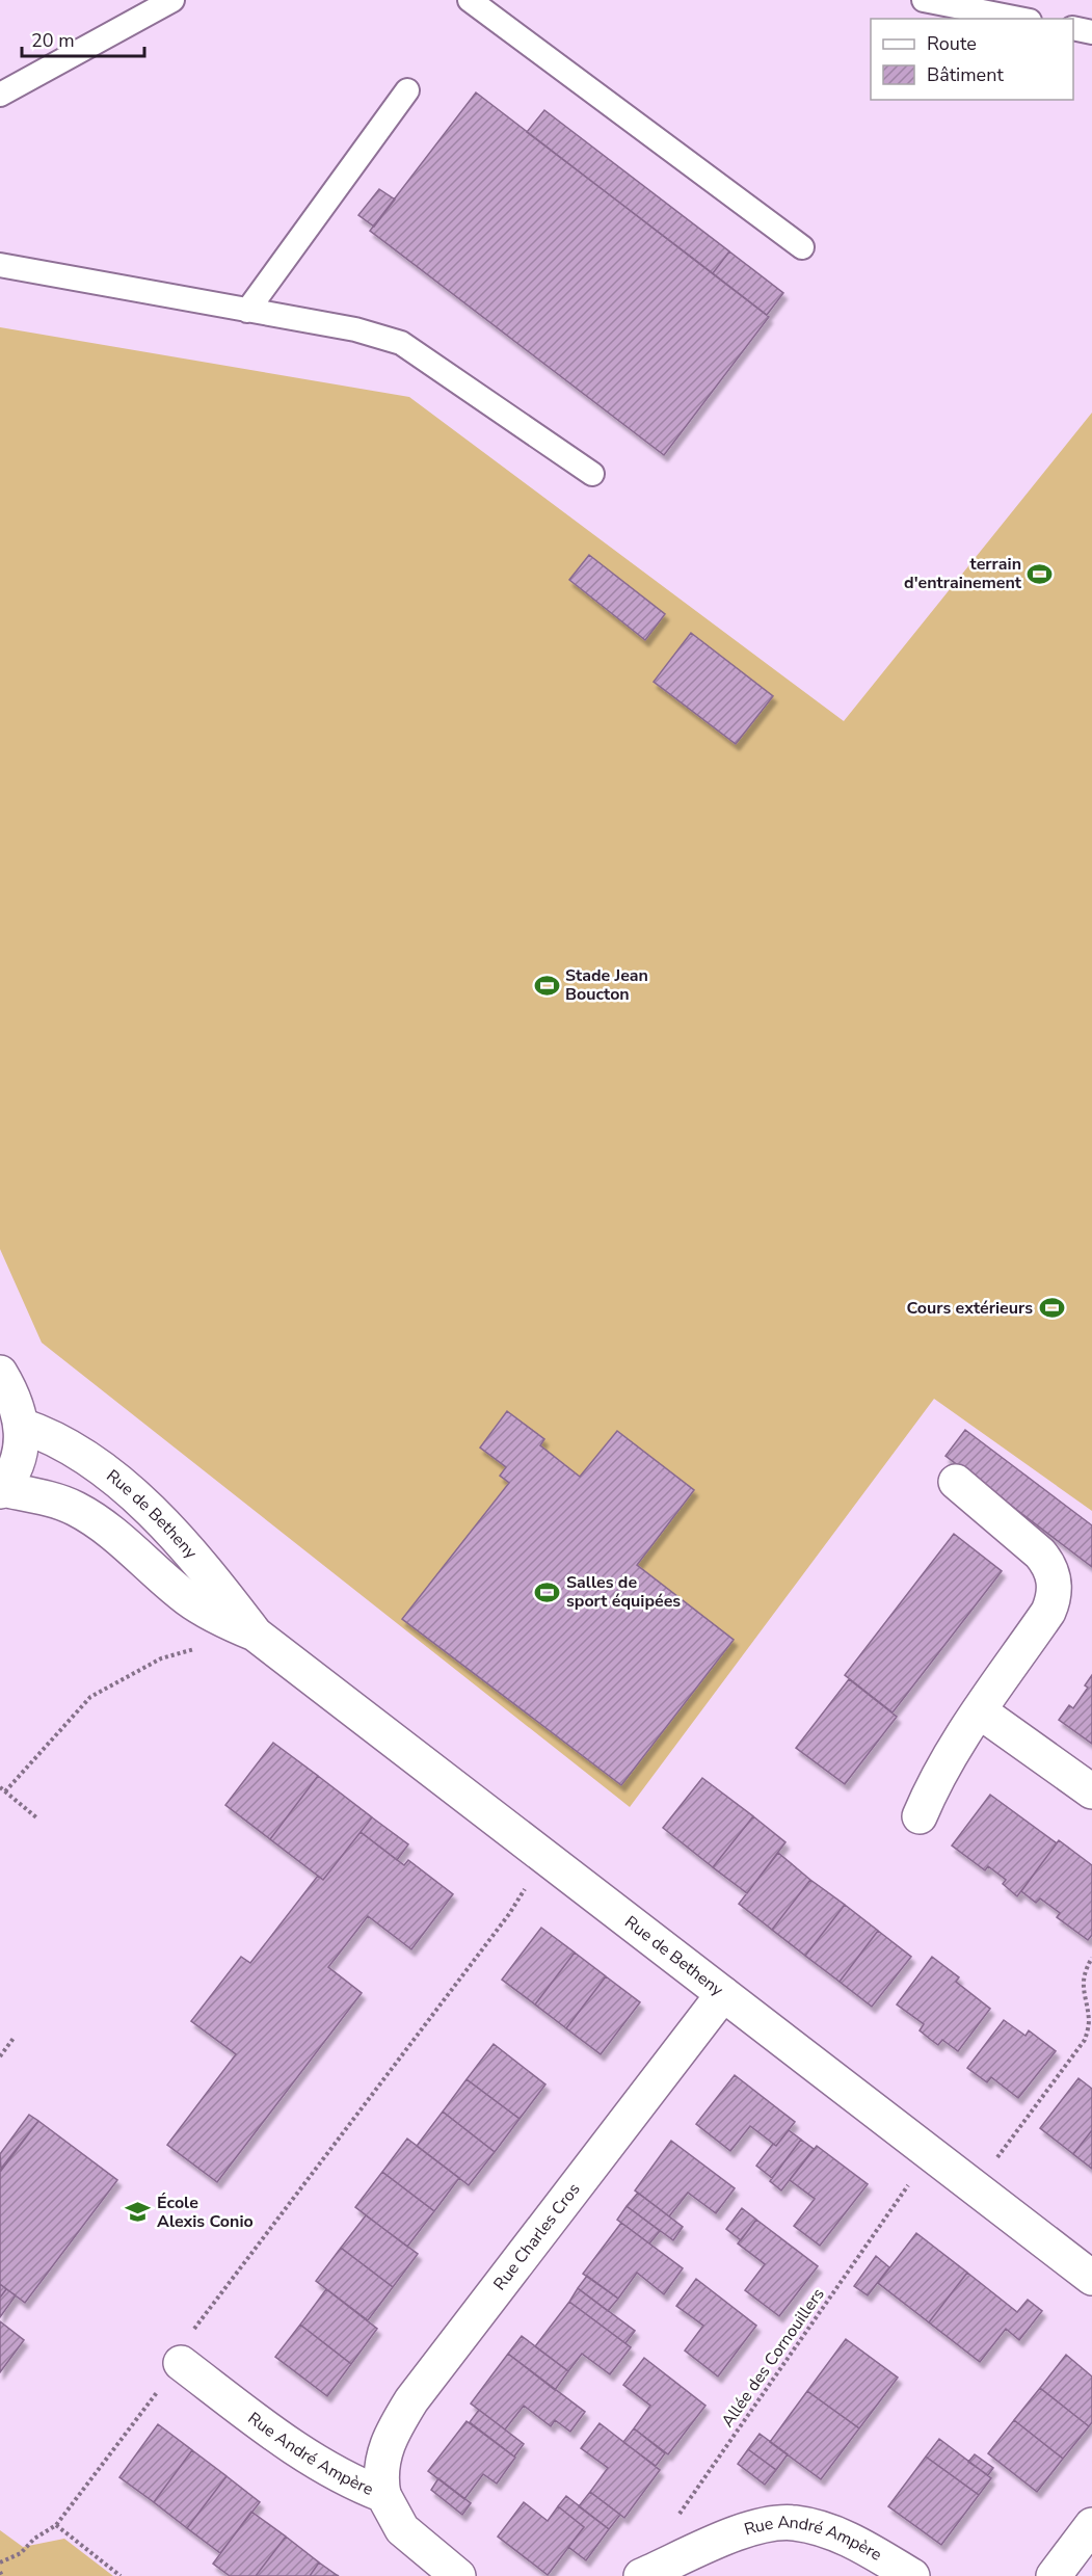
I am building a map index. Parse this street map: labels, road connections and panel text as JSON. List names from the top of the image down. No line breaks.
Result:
{"streets":{"street":["Rue de Betheny","Rue Charles Cros","Rue André Ampère"],"path":["Allée des Cornouillers"]},"crossings":[["Rue de Betheny","Rue Charles Cros"],["Rue de Betheny","Allée des Cornouillers"],["Rue Charles Cros","Rue André Ampère"]],"places":{"sports":["terrain d'entrainement","Stade Jean Boucton","Cours extérieurs","Salles de sport équipées"],"school or university":["École Alexis Conio"]},"legend":["Route","Bâtiment"],"scale_bar":"20 m"}
